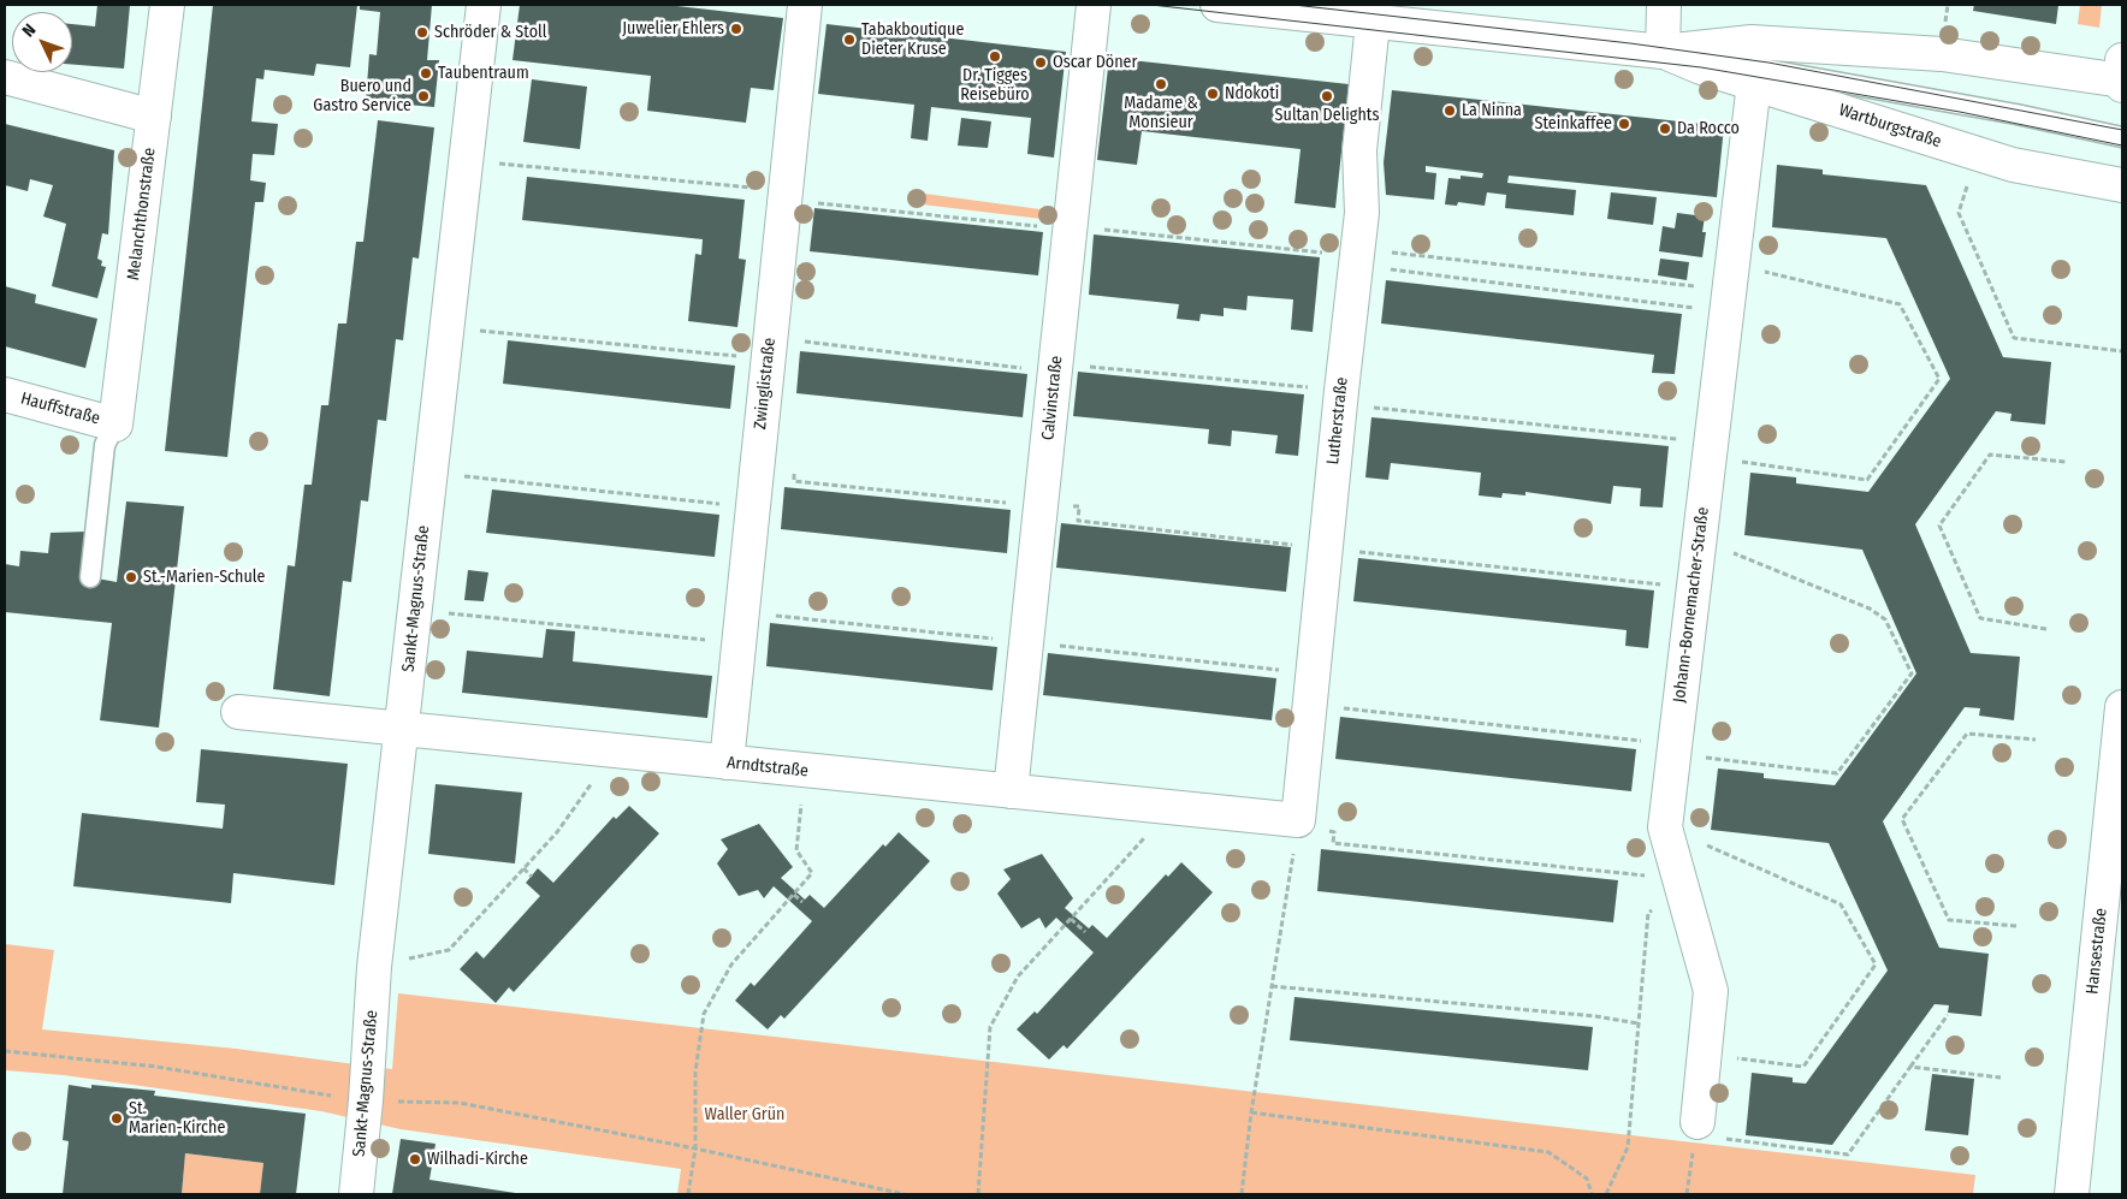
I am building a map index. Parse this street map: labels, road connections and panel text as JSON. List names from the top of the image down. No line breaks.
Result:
{"streets":{"street":["Wartburgstraße","Melanchthonstraße","Zwinglistraße","Calvinstraße","Hauffstraße","Lutherstraße","Sankt-Magnus-Straße","Johann-Bornemacher-Straße","Arndtstraße","Hansestraße"]},"crossings":[["Wartburgstraße","Lutherstraße"],["Wartburgstraße","Johann-Bornemacher-Straße"],["Melanchthonstraße","Hauffstraße"],["Zwinglistraße","Arndtstraße"],["Calvinstraße","Arndtstraße"],["Lutherstraße","Arndtstraße"],["Sankt-Magnus-Straße","Arndtstraße"]],"parks":["Waller Grün"],"places":["Juwelier Ehlers","Schröder & Stoll","Tabakboutique Dieter Kruse","Dr. Tigges Reisebüro","Oscar Döner","Taubentraum","Madame & Monsieur","Ndokoti","Buero und Gastro Service","Sultan Delights","La Ninna","Steinkaffee","Da Rocco","St.-Marien-Schule","St. Marien-Kirche","Wilhadi-Kirche"],"north":"top left"}
